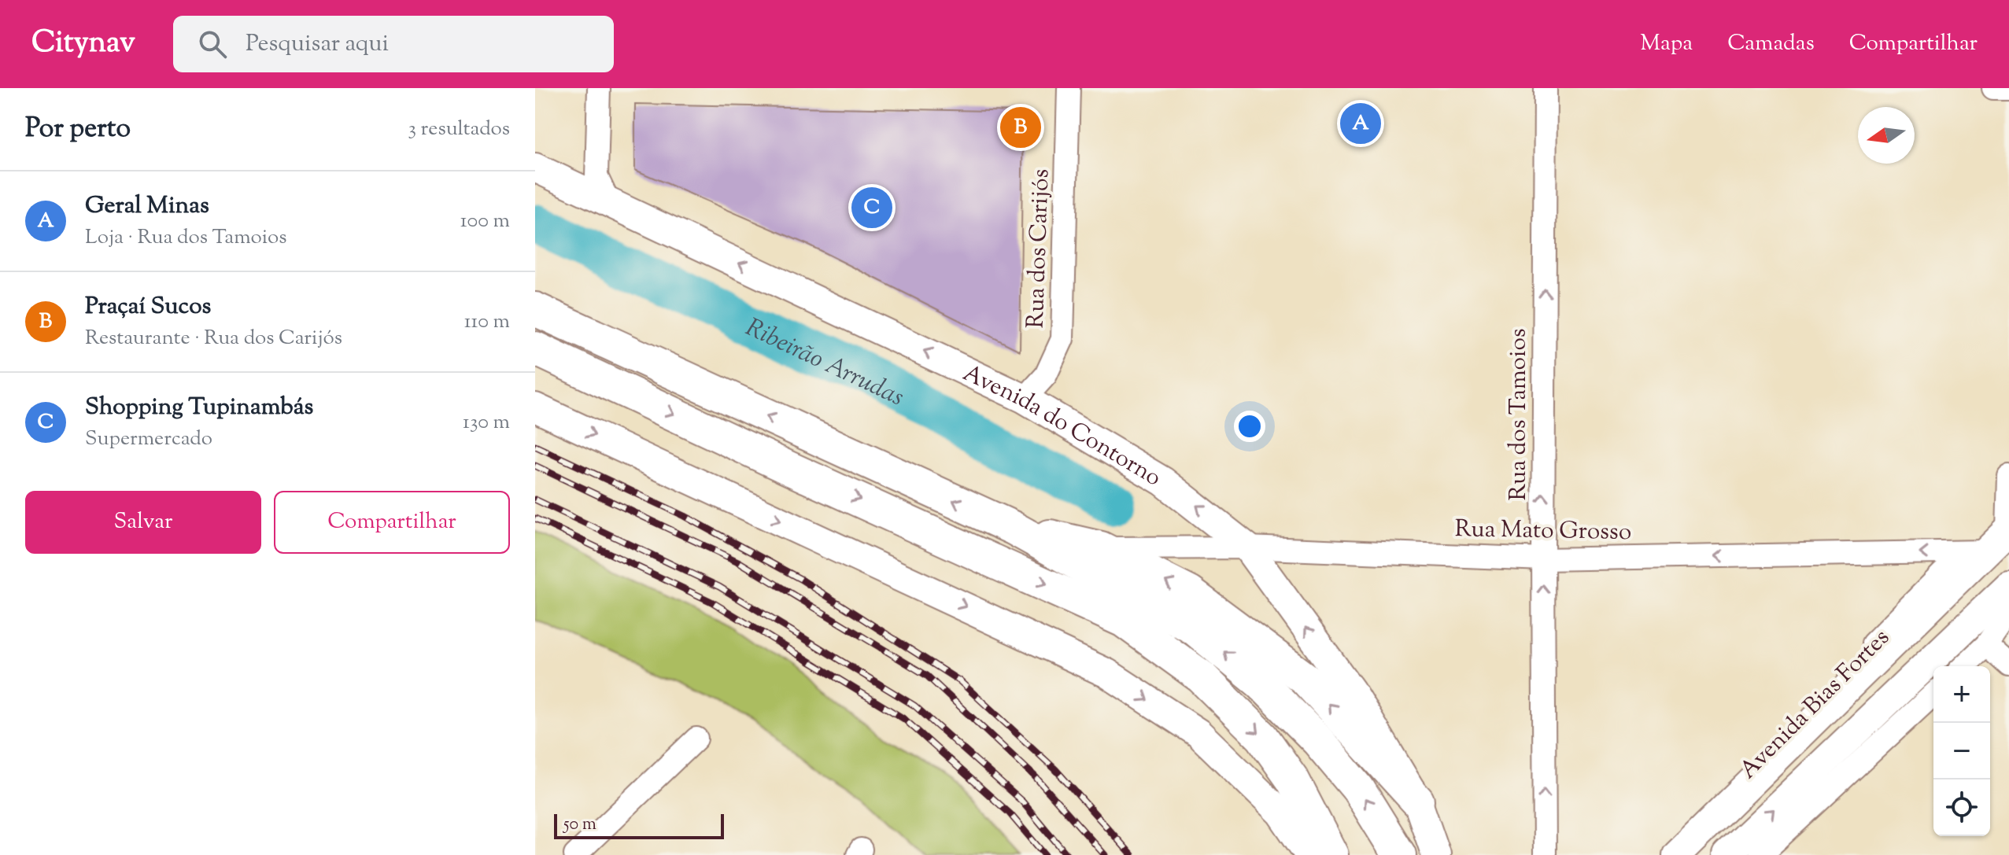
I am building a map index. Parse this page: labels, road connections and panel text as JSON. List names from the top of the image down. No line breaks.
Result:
{"streets":{"main road":["Avenida do Contorno","Avenida Bias Fortes"],"street":["Rua dos Carijós","Rua dos Tamoios","Rua Mato Grosso"]},"crossings":[["Rua dos Carijós","Avenida do Contorno"],["Rua dos Tamoios","Rua Mato Grosso"],["Avenida do Contorno","Rua Mato Grosso"],["Rua Mato Grosso","Avenida Bias Fortes"]],"one_way":["Rua dos Tamoios","Rua Mato Grosso"],"water":["Ribeirão Arrudas"],"scale_bar":"50 m","north":"left","page":{"header":"Citynav","search":"Pesquisar aqui","nav":["Mapa","Camadas","Compartilhar"],"heading":["Por perto","3 resultados"],"pins":["A","B","C"],"list":[{"mark":"A","name":"Geral Minas","note":"Loja · Rua dos Tamoios","value":"100 m"},{"mark":"B","name":"Praçaí Sucos","note":"Restaurante · Rua dos Carijós","value":"110 m"},{"mark":"C","name":"Shopping Tupinambás","note":"Supermercado","value":"130 m"}],"buttons":["Salvar","Compartilhar"],"map_buttons":["+","−"],"scale":"50 m"}}
